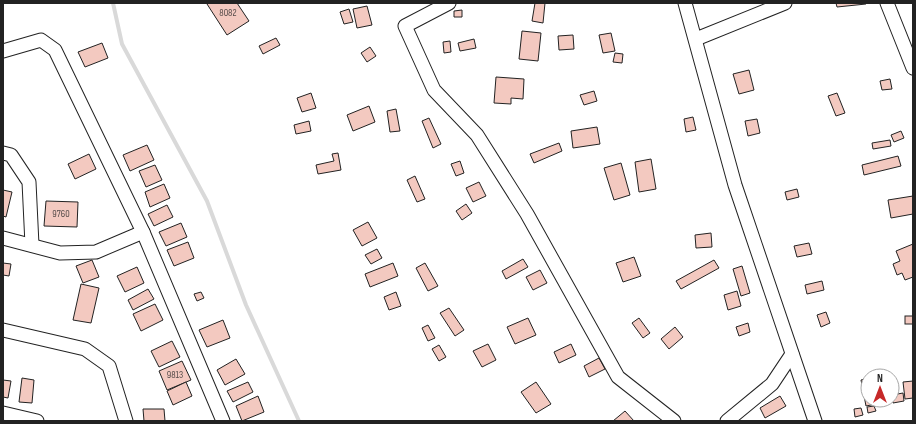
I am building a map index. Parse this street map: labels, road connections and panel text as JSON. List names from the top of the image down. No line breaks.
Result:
{"house_numbers":["8082","9760","9813"],"north":"top"}
